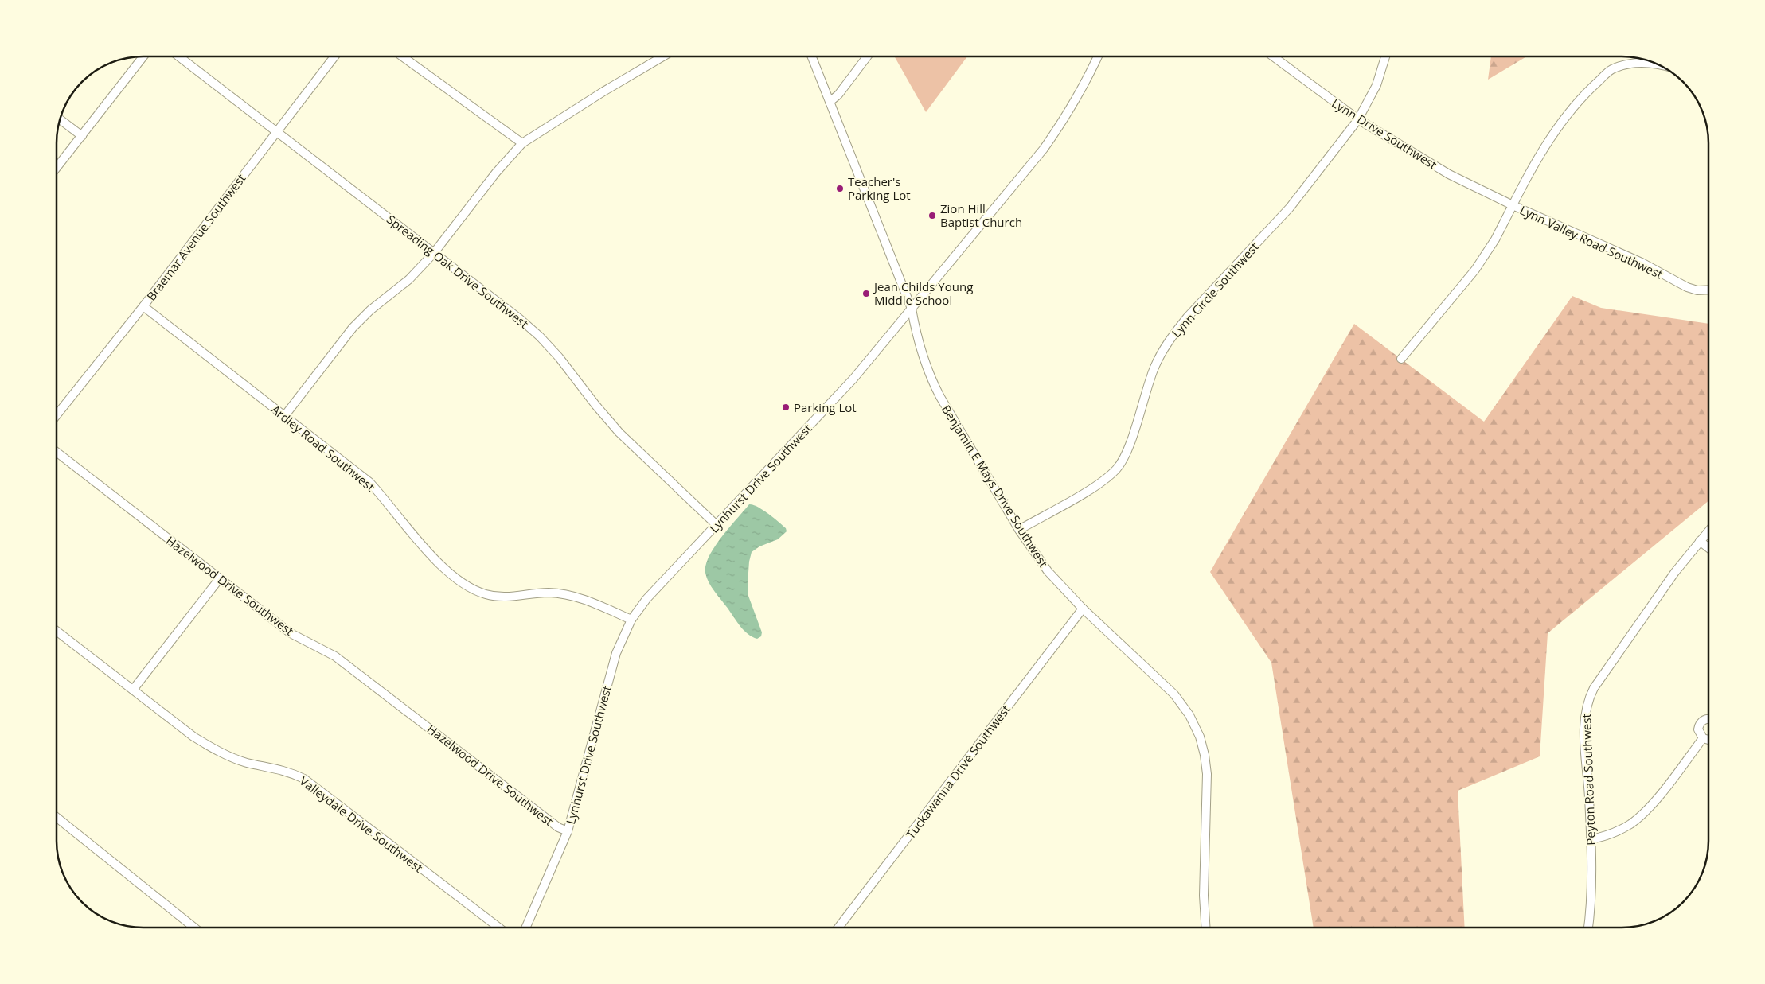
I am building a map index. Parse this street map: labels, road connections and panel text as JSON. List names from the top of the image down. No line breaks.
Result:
{"streets":{"street":["Lynn Drive Southwest","Braemar Avenue Southwest","Lynn Valley Road Southwest","Spreading Oak Drive Southwest","Lynn Circle Southwest","Ardley Road Southwest","Lynhurst Drive Southwest","Benjamin E Mays Drive Southwest","Hazelwood Drive Southwest","Tuckawanna Drive Southwest","Peyton Road Southwest","Valleydale Drive Southwest"]},"crossings":[["Lynn Drive Southwest","Lynn Valley Road Southwest"],["Lynn Drive Southwest","Lynn Circle Southwest"],["Braemar Avenue Southwest","Spreading Oak Drive Southwest"],["Braemar Avenue Southwest","Ardley Road Southwest"],["Spreading Oak Drive Southwest","Lynhurst Drive Southwest"],["Lynn Circle Southwest","Benjamin E Mays Drive Southwest"],["Ardley Road Southwest","Lynhurst Drive Southwest"],["Lynhurst Drive Southwest","Benjamin E Mays Drive Southwest"],["Lynhurst Drive Southwest","Hazelwood Drive Southwest"],["Benjamin E Mays Drive Southwest","Tuckawanna Drive Southwest"]],"places":["Teacher's Parking Lot","Zion Hill Baptist Church","Jean Childs Young Middle School","Parking Lot"]}
